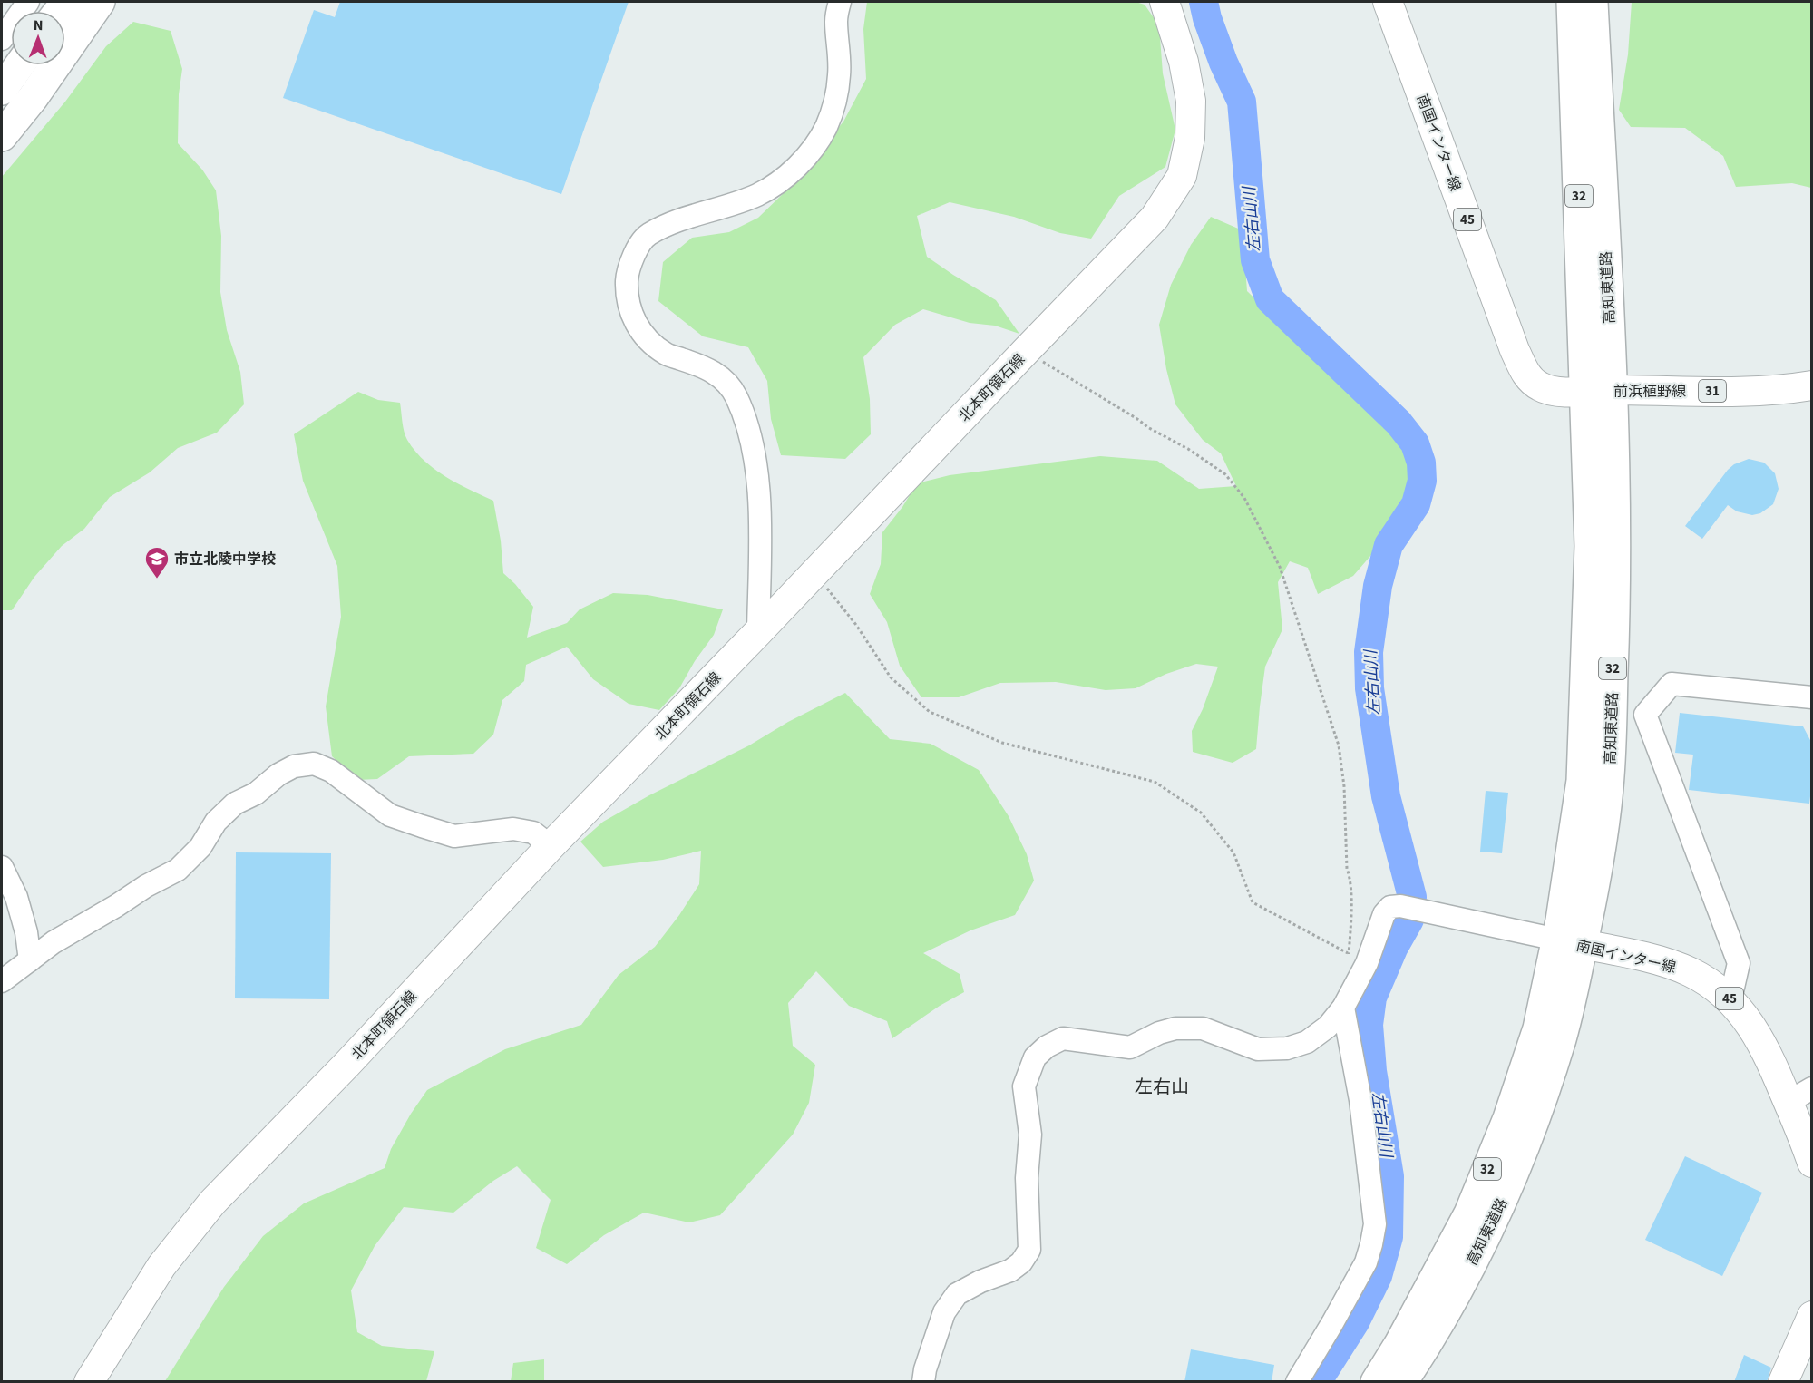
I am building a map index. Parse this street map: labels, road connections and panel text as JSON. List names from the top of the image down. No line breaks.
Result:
{"streets":{"highway":["32","高知東道路"],"main road":["南国インター線","45","北本町領石線","前浜植野線","31"]},"crossings":[["南国インター線","高知東道路"],["南国インター線","前浜植野線"],["高知東道路","前浜植野線"]],"districts":["左右山"],"water":["左右山川"],"places":{"school or university":["市立北陵中学校"]},"north":"top"}
